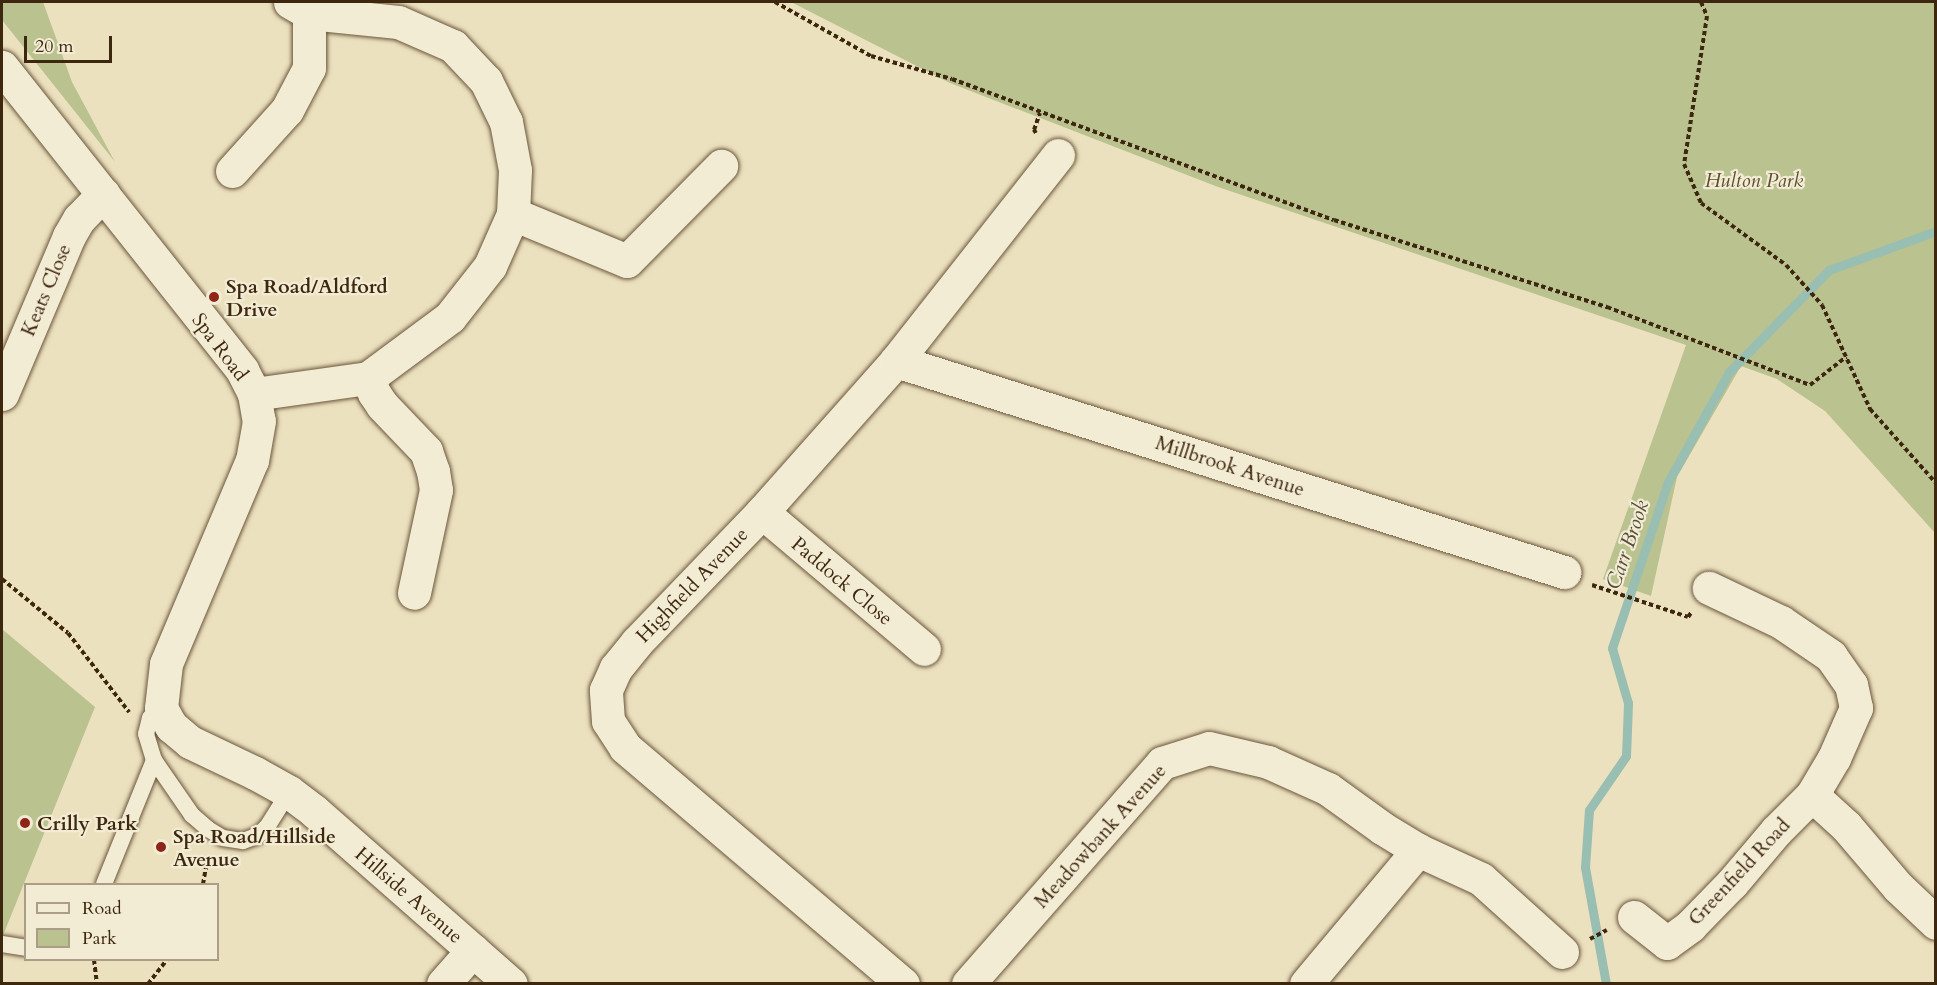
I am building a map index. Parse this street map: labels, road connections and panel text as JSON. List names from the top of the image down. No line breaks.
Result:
{"streets":{"street":["Keats Close","Spa Road","Millbrook Avenue","Paddock Close","Highfield Avenue","Meadowbank Avenue","Greenfield Road","Hillside Avenue"]},"crossings":[["Keats Close","Spa Road"],["Spa Road","Hillside Avenue"],["Millbrook Avenue","Highfield Avenue"],["Paddock Close","Highfield Avenue"]],"water":["Carr Brook"],"parks":["Hulton Park"],"places":["Spa Road/Aldford Drive","Crilly Park","Spa Road/Hillside Avenue"],"legend":["Road","Park"],"scale_bar":"20 m"}
